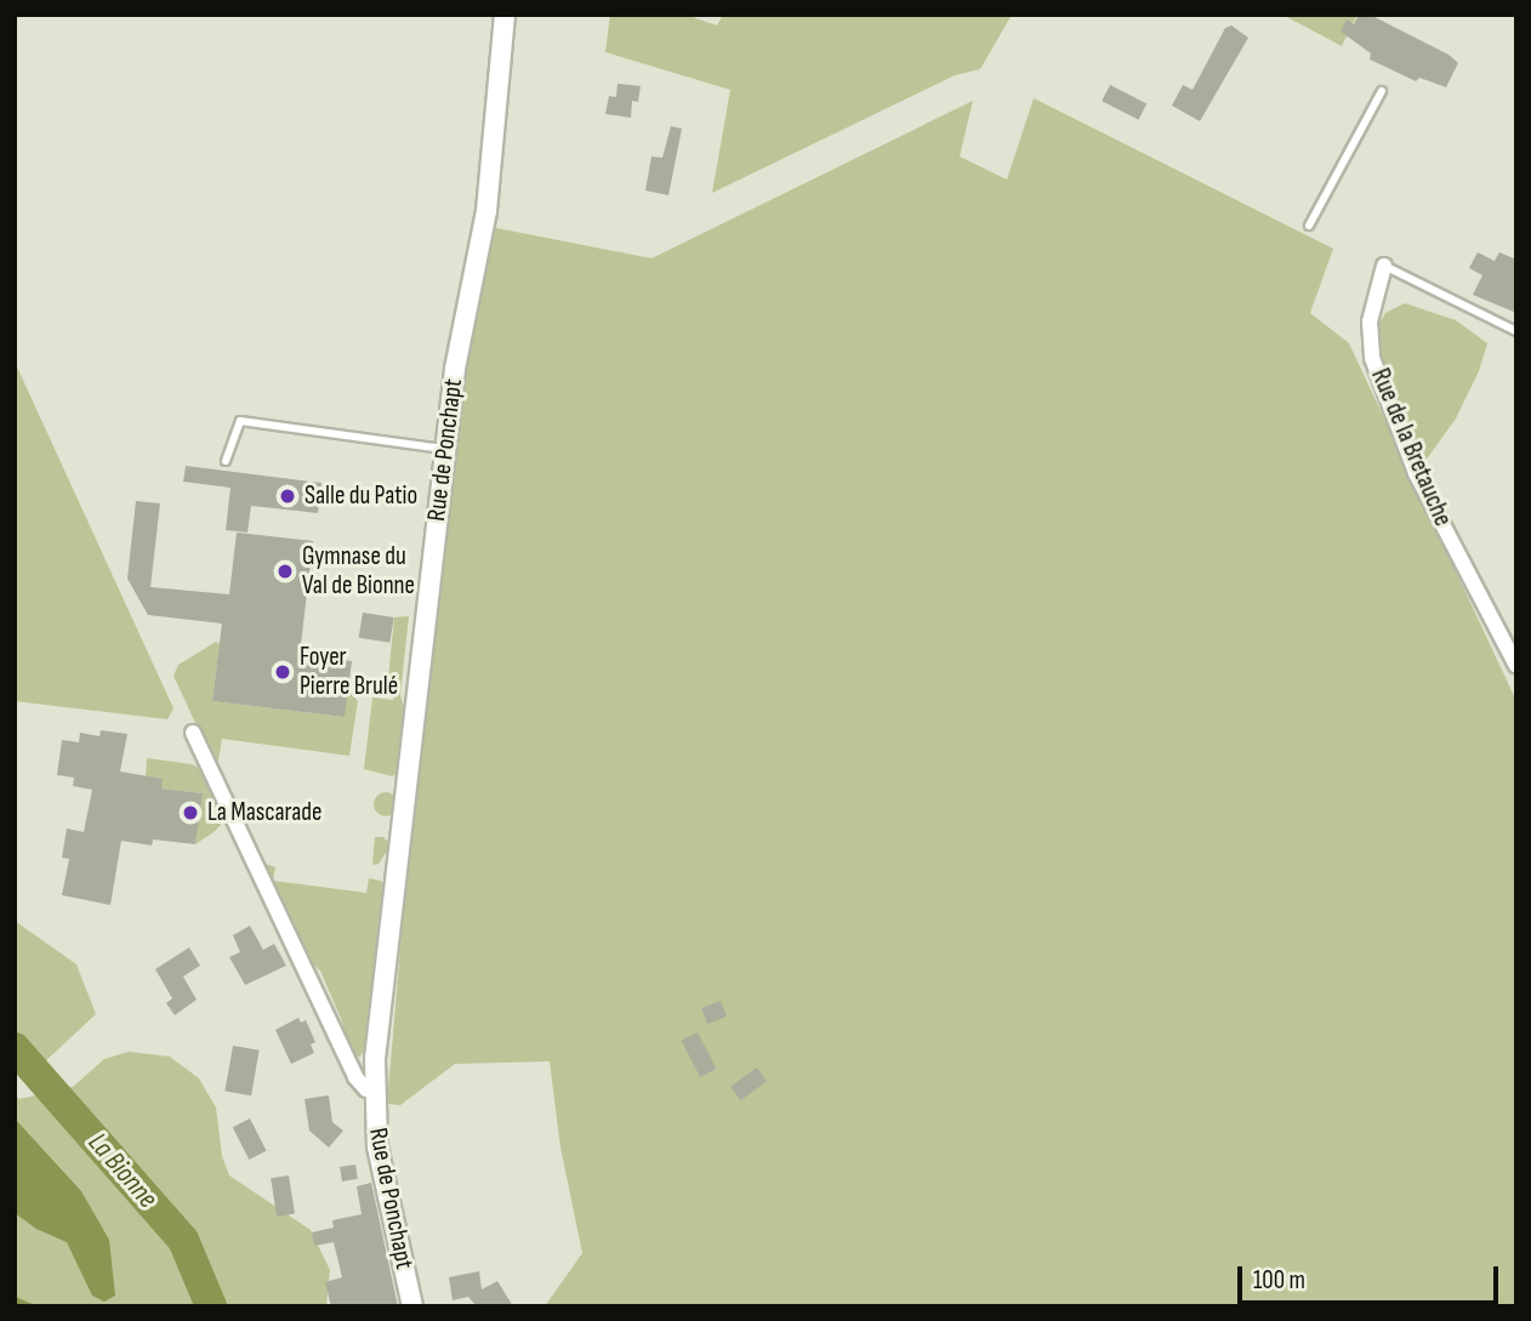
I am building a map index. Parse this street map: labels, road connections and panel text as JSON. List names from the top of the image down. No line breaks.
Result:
{"streets":{"street":["Rue de la Bretauche","Rue de Ponchapt"]},"water":["La Bionne"],"places":["Salle du Patio","Gymnase du Val de Bionne","Foyer Pierre Brulé","La Mascarade"],"scale_bar":"100 m"}
